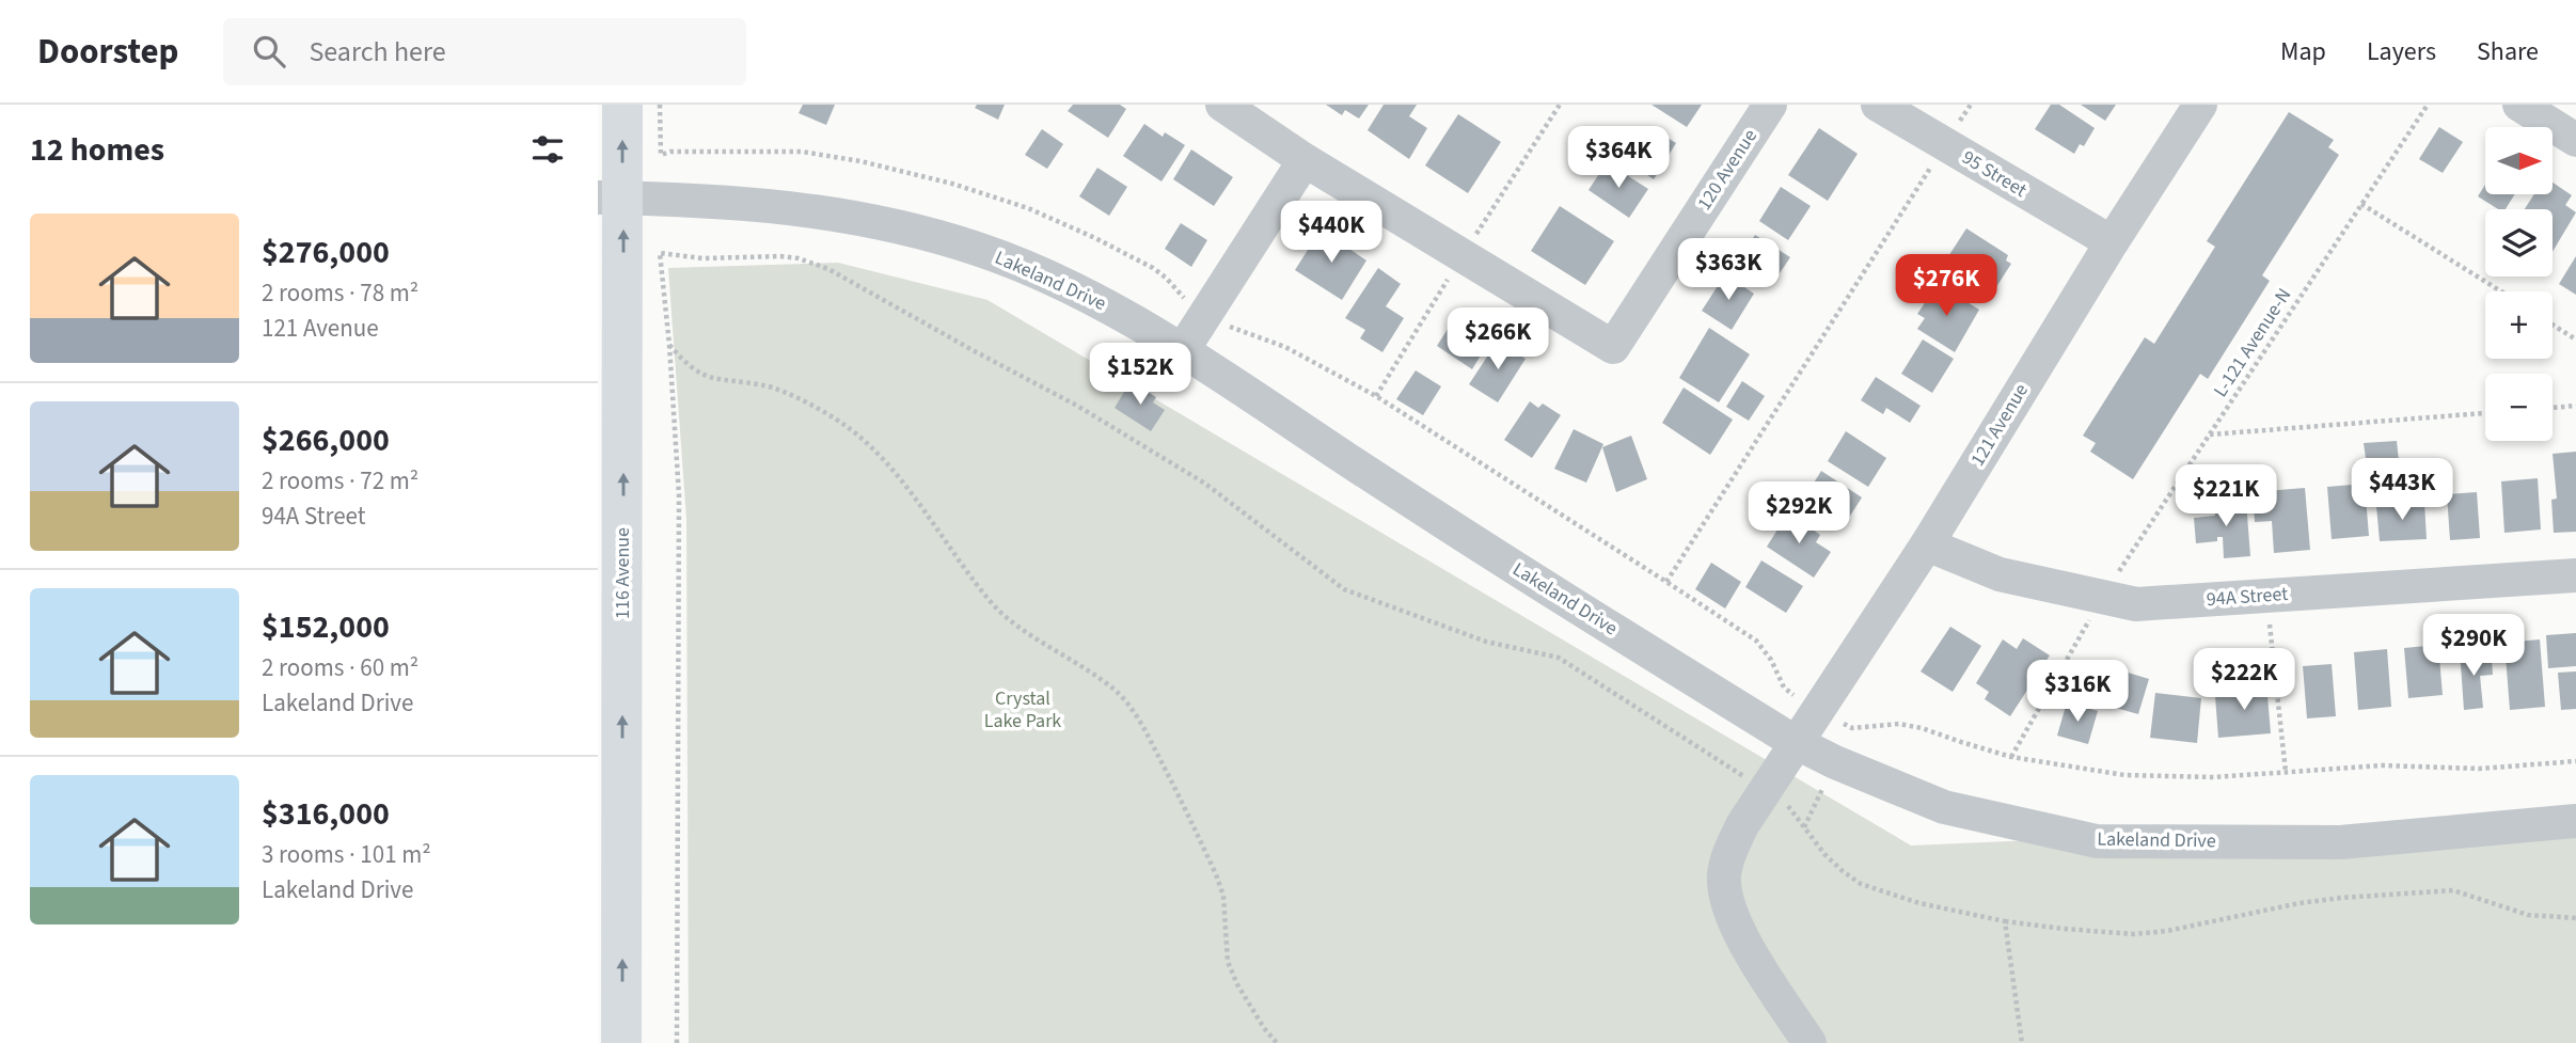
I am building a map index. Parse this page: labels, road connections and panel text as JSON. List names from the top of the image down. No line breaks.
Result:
{"streets":{"main road":["116 Avenue"],"street":["120 Avenue","95 Street","Lakeland Drive","121 Avenue","94A Street"],"path":["L-121 Avenue-N"]},"crossings":[["95 Street","121 Avenue"],["Lakeland Drive","121 Avenue"],["Lakeland Drive","116 Avenue"],["L-121 Avenue-N","94A Street"],["121 Avenue","94A Street"]],"one_way":["116 Avenue"],"parks":["Crystal Lake Park"],"north":"right","page":{"header":"Doorstep","search":"Search here","nav":["Map","Layers","Share"],"heading":"12 homes","price":["$364K","$440K","$363K","$276K","$266K","$152K","$443K","$221K","$292K","$290K","$222K","$316K"],"map_buttons":["+","−"],"list":[{"name":"$276,000","note":"2 rooms · 78 m² · 121 Avenue"},{"name":"$266,000","note":"2 rooms · 72 m² · 94A Street"},{"name":"$152,000","note":"2 rooms · 60 m² · Lakeland Drive"},{"name":"$316,000","note":"3 rooms · 101 m² · Lakeland Drive"}]}}
